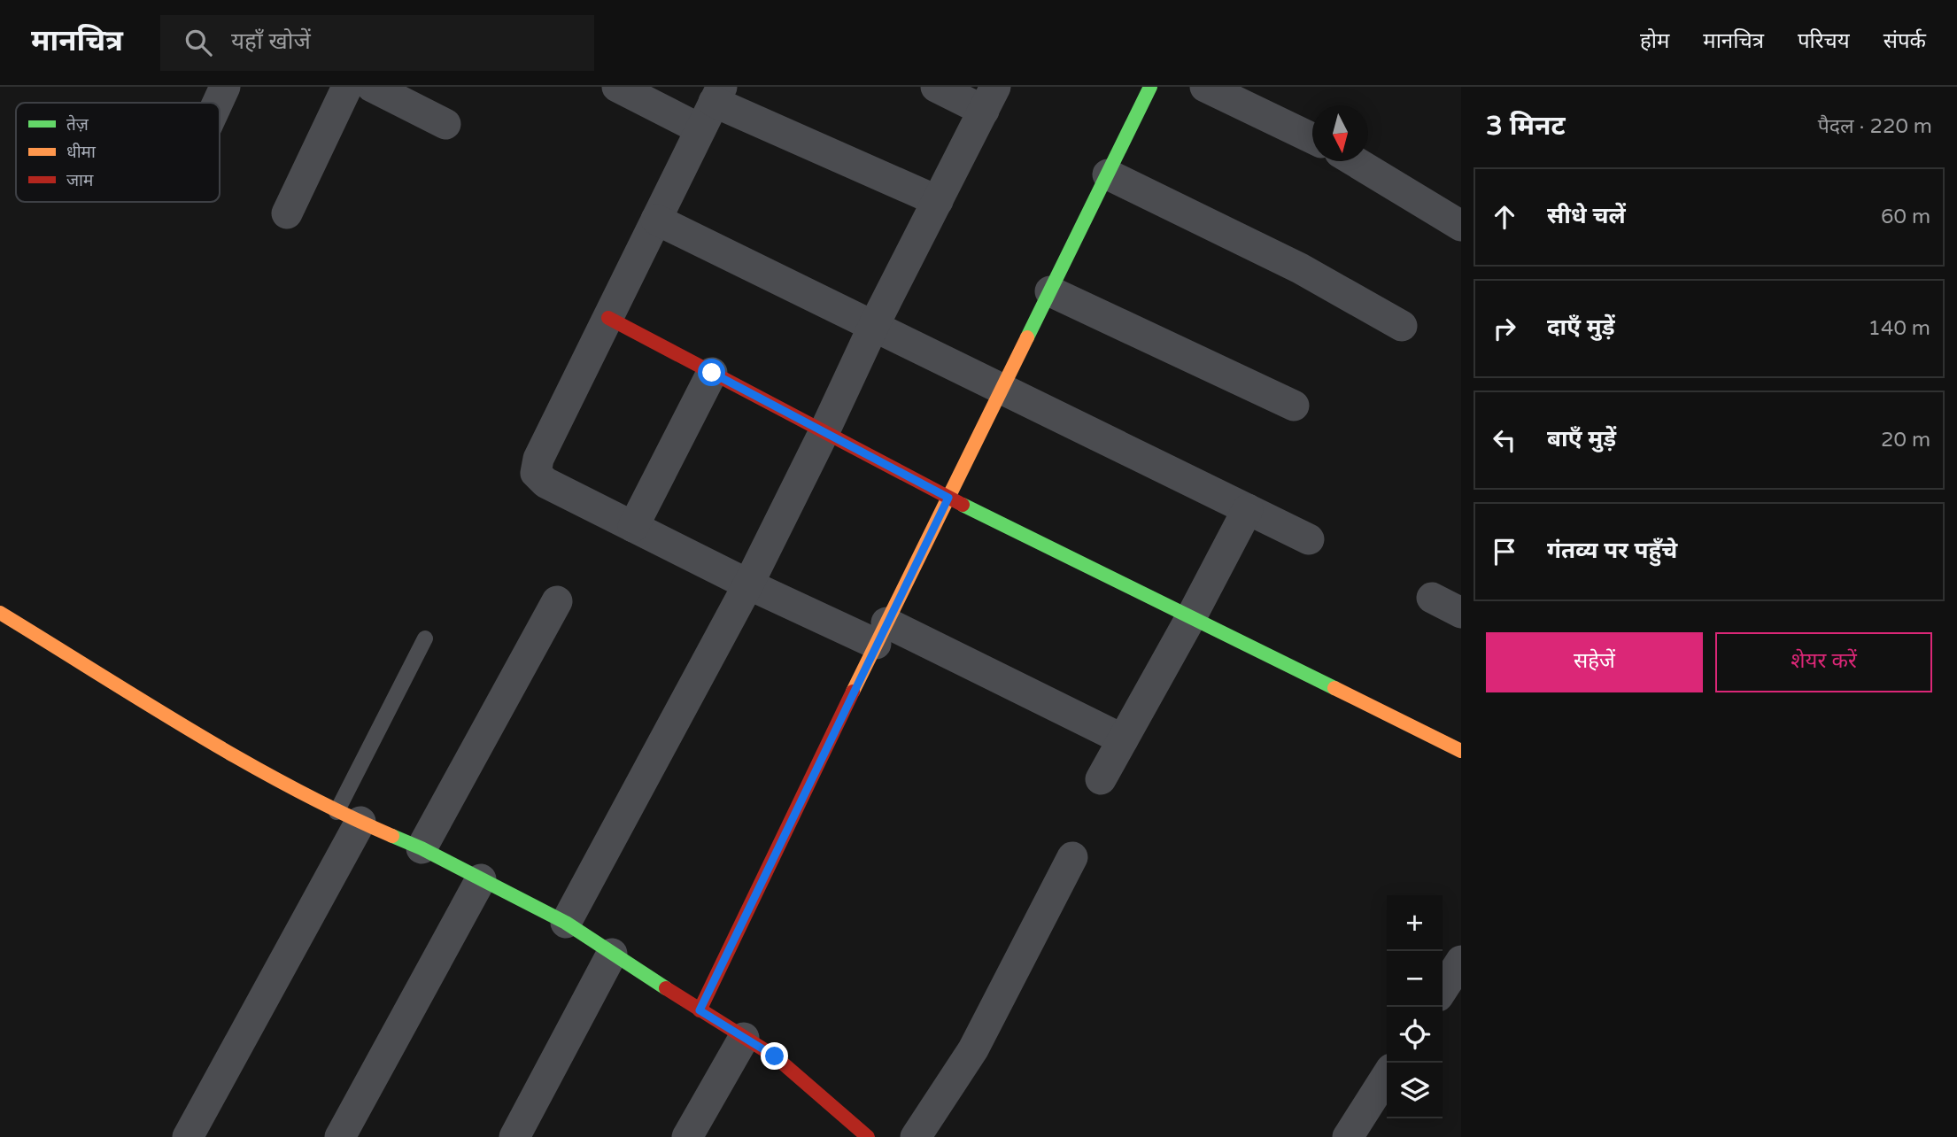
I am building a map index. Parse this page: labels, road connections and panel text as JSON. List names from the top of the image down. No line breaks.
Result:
{"legend":["तेज़","धीमा","जाम"],"north":"bottom","page":{"header":"मानचित्र","search":"यहाँ खोजें","nav":["होम","मानचित्र","परिचय","संपर्क"],"heading":["3 मिनट","पैदल · 220 m"],"list":[["सीधे चलें","60 m"],["दाएँ मुड़ें","140 m"],["बाएँ मुड़ें","20 m"],"गंतव्य पर पहुँचे"],"buttons":["सहेजें","शेयर करें"],"map_buttons":["+","−"]}}
